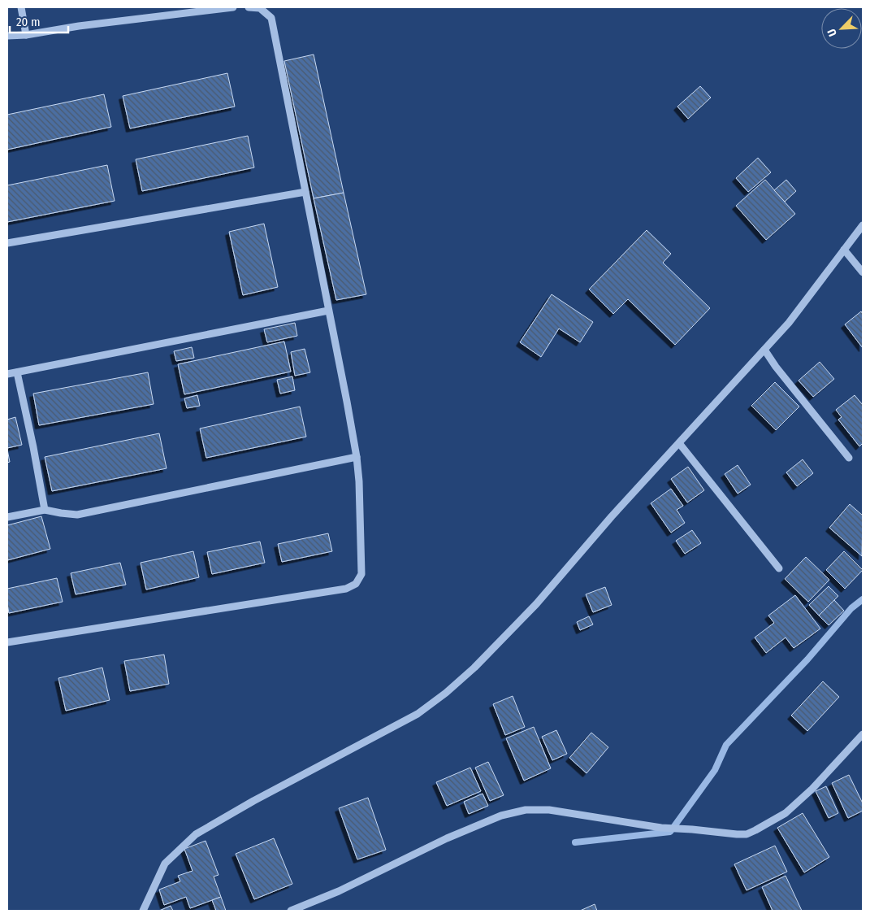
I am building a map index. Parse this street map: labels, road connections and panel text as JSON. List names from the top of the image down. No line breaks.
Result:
{"scale_bar":"20 m","north":"bottom left"}
